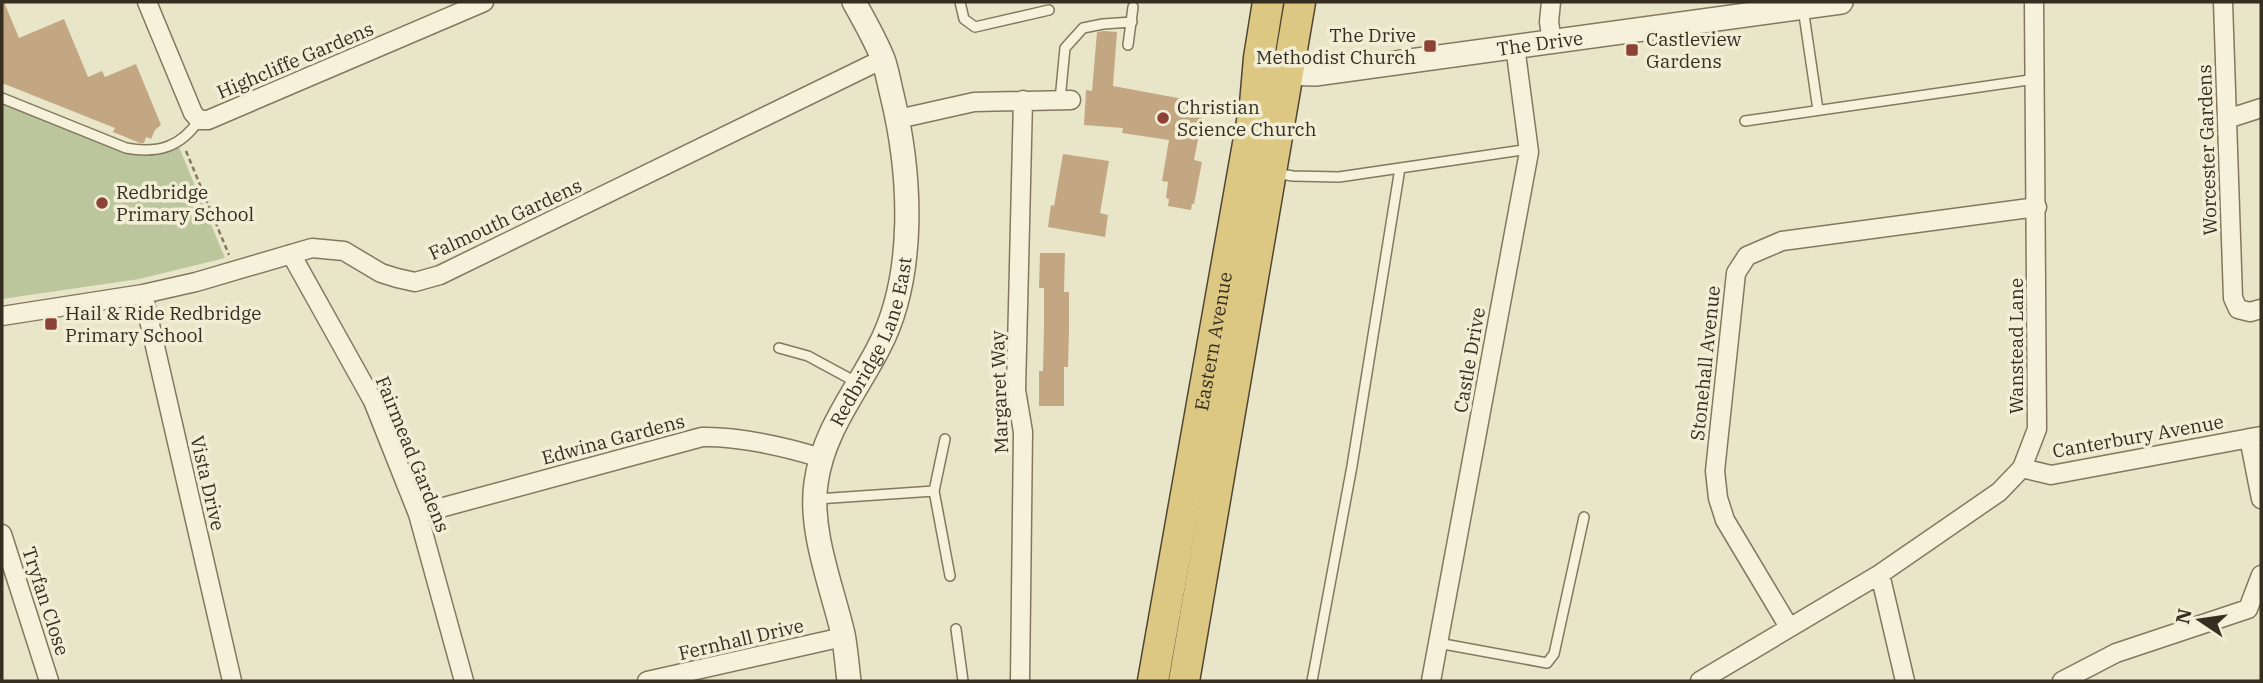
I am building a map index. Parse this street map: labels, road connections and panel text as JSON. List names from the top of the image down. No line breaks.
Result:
{"streets":{"highway":["Eastern Avenue"],"street":["The Drive","Highcliffe Gardens","Worcester Gardens","Falmouth Gardens","Redbridge Lane East","Wanstead Lane","Castle Drive","Stonehall Avenue","Margaret Way","Canterbury Avenue","Edwina Gardens","Fairmead Gardens","Vista Drive","Tryfan Close","Fernhall Drive"]},"crossings":[["The Drive","Eastern Avenue"],["The Drive","Castle Drive"],["Falmouth Gardens","Redbridge Lane East"],["Falmouth Gardens","Fairmead Gardens"],["Falmouth Gardens","Vista Drive"],["Redbridge Lane East","Edwina Gardens"],["Redbridge Lane East","Fernhall Drive"],["Wanstead Lane","Stonehall Avenue"],["Wanstead Lane","Canterbury Avenue"],["Edwina Gardens","Fairmead Gardens"]],"places":{"transit":["The Drive Methodist Church","Castleview Gardens","Hail & Ride Redbridge Primary School"],"other":["Christian Science Church","Redbridge Primary School"]},"north":"left"}
